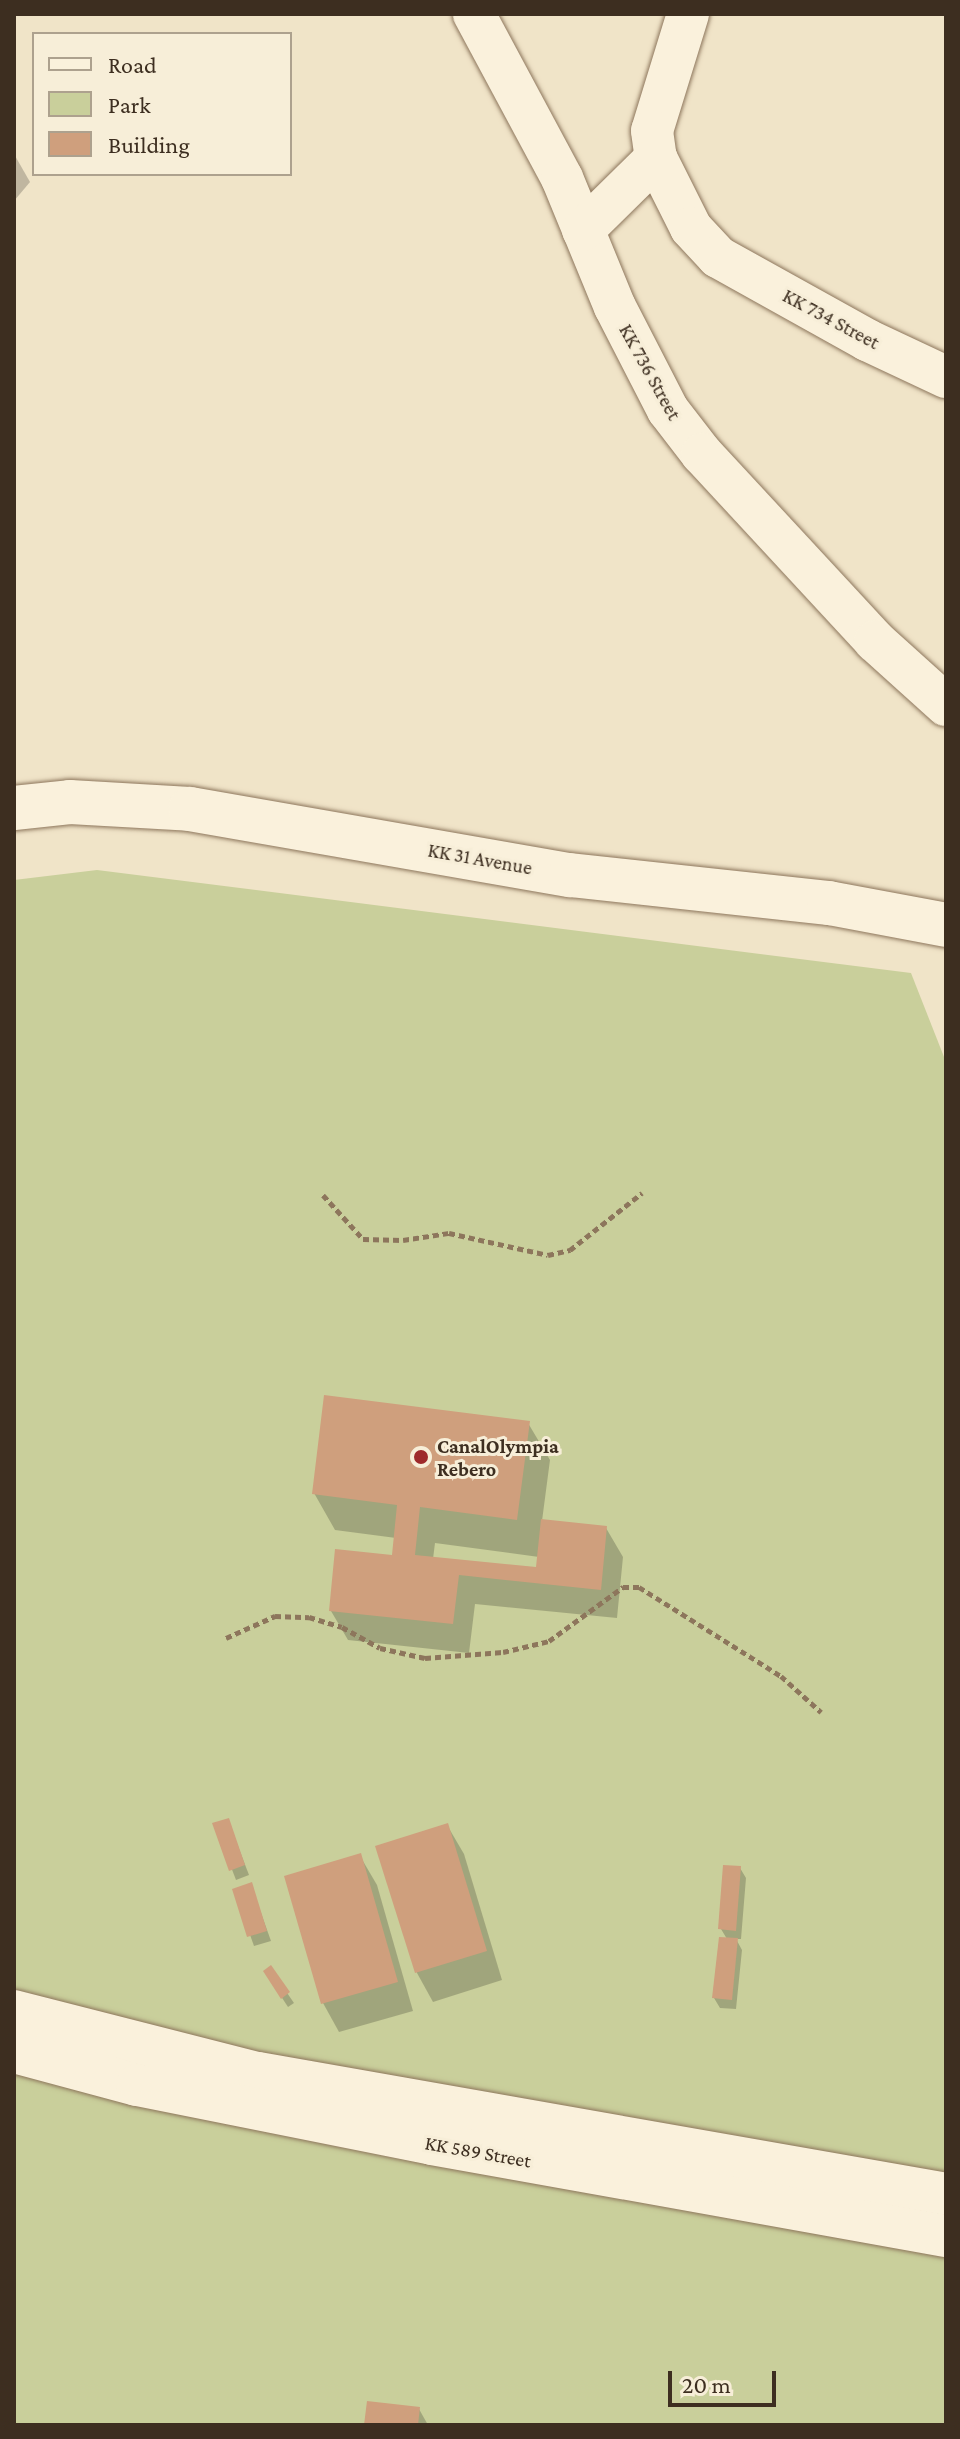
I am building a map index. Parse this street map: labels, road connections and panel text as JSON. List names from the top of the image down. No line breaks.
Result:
{"streets":{"main road":["KK 31 Avenue"],"street":["KK 734 Street","KK 736 Street","KK 589 Street"]},"places":["CanalOlympia Rebero"],"legend":["Road","Park","Building"],"scale_bar":"20 m"}
